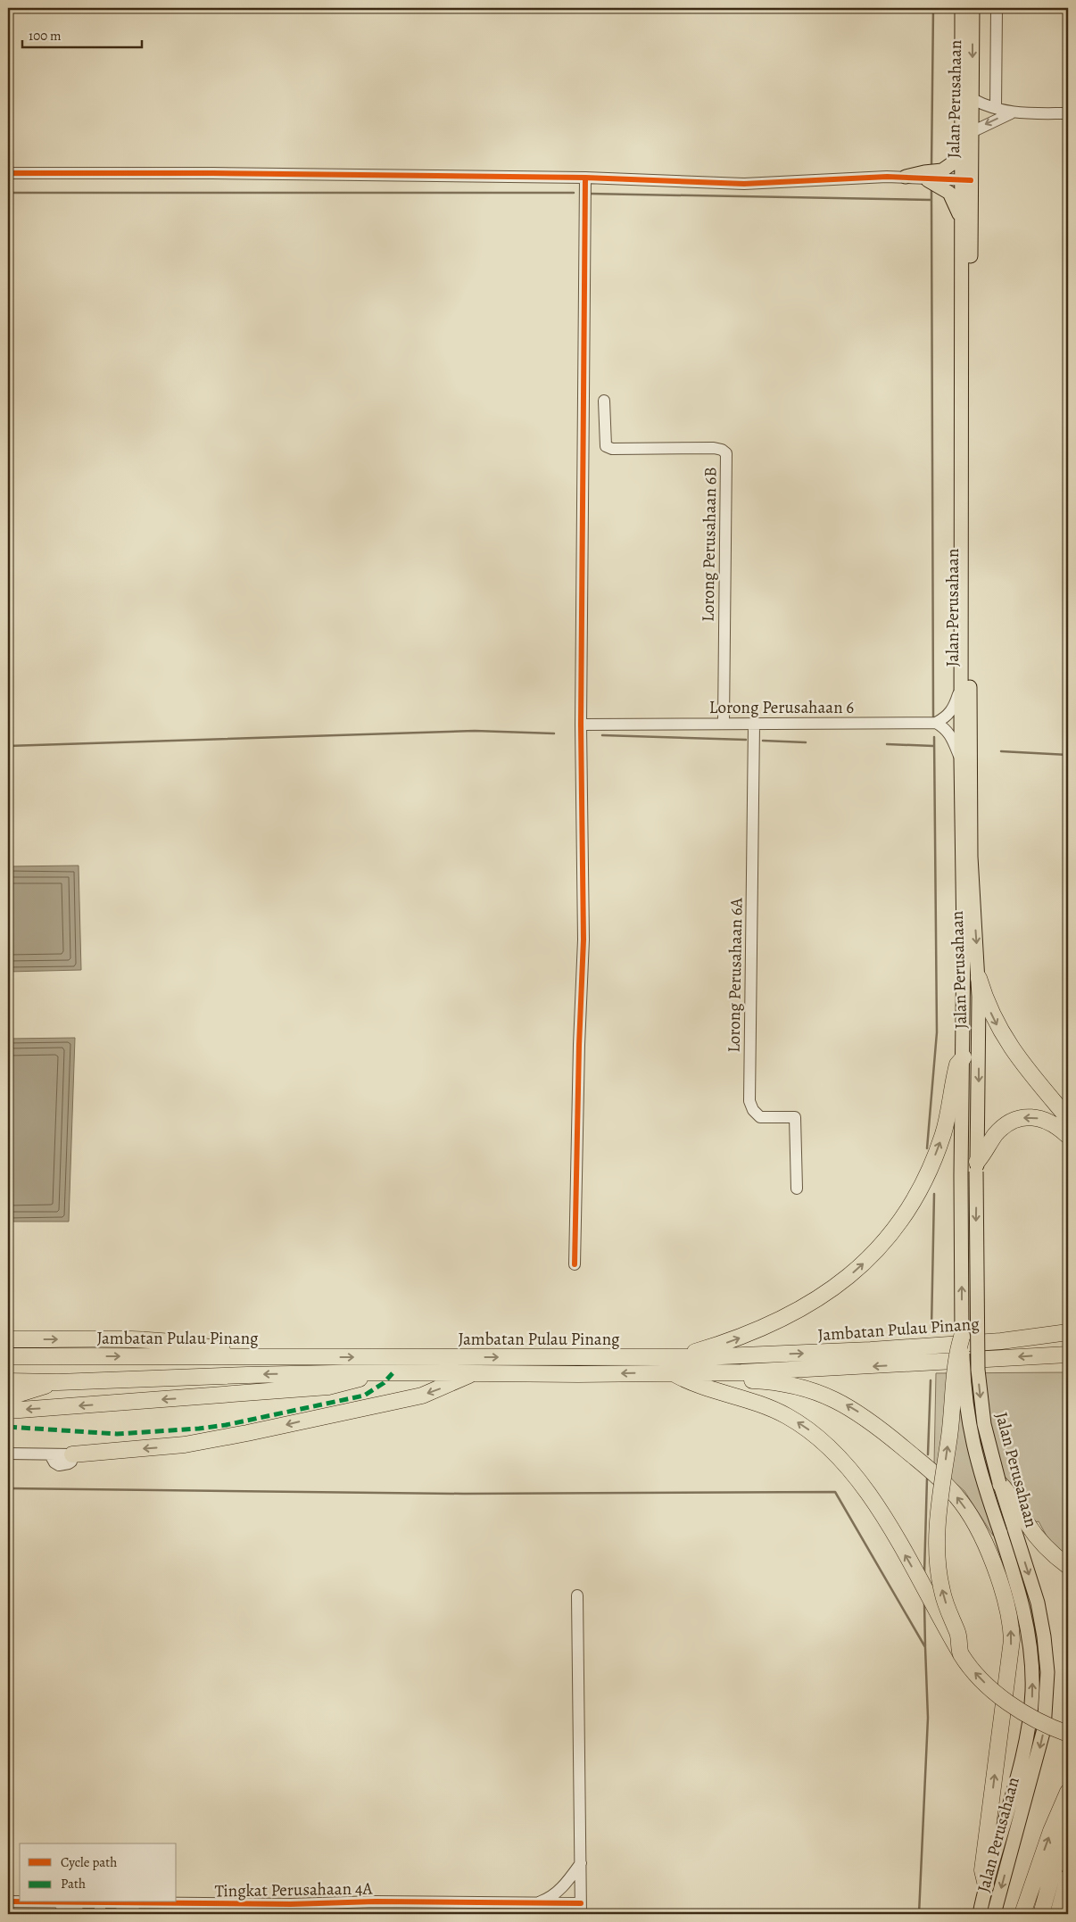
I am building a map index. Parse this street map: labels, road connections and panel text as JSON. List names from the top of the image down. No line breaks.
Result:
{"streets":{"highway":["Jambatan Pulau Pinang"],"main road":["Jalan Perusahaan"],"street":["Lorong Perusahaan 6B","Lorong Perusahaan 6","Lorong Perusahaan 6A","Tingkat Perusahaan 4A"]},"crossings":[["Lorong Perusahaan 6B","Lorong Perusahaan 6"],["Lorong Perusahaan 6","Lorong Perusahaan 6A"]],"legend":["Cycle path","Path"],"scale_bar":"100 m"}
